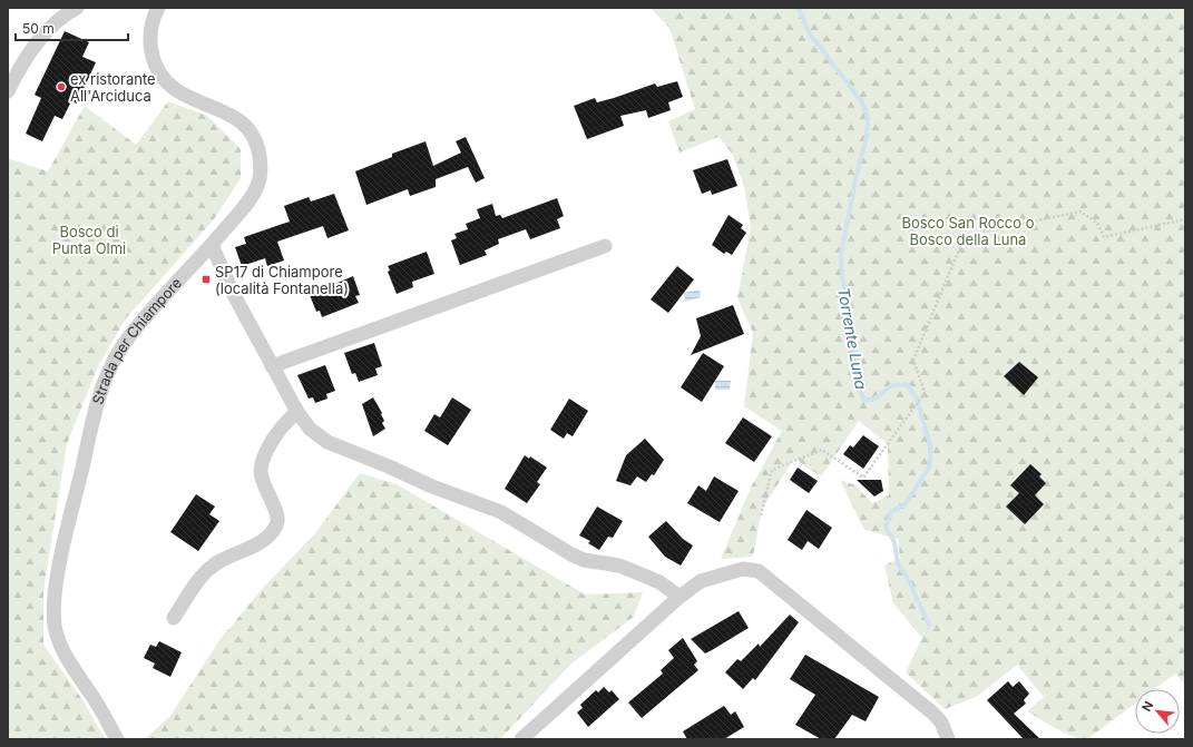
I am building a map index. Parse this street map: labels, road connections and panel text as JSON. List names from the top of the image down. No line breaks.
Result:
{"streets":{"street":["Strada per Chiampore"]},"water":["Torrente Luna"],"parks":["Bosco San Rocco o Bosco della Luna","Bosco di Punta Olmi"],"places":{"other":["ex ristorante All'Arciduca"],"transit":["SP17 di Chiampore (località Fontanella)"]},"scale_bar":"50 m","north":"top left"}
